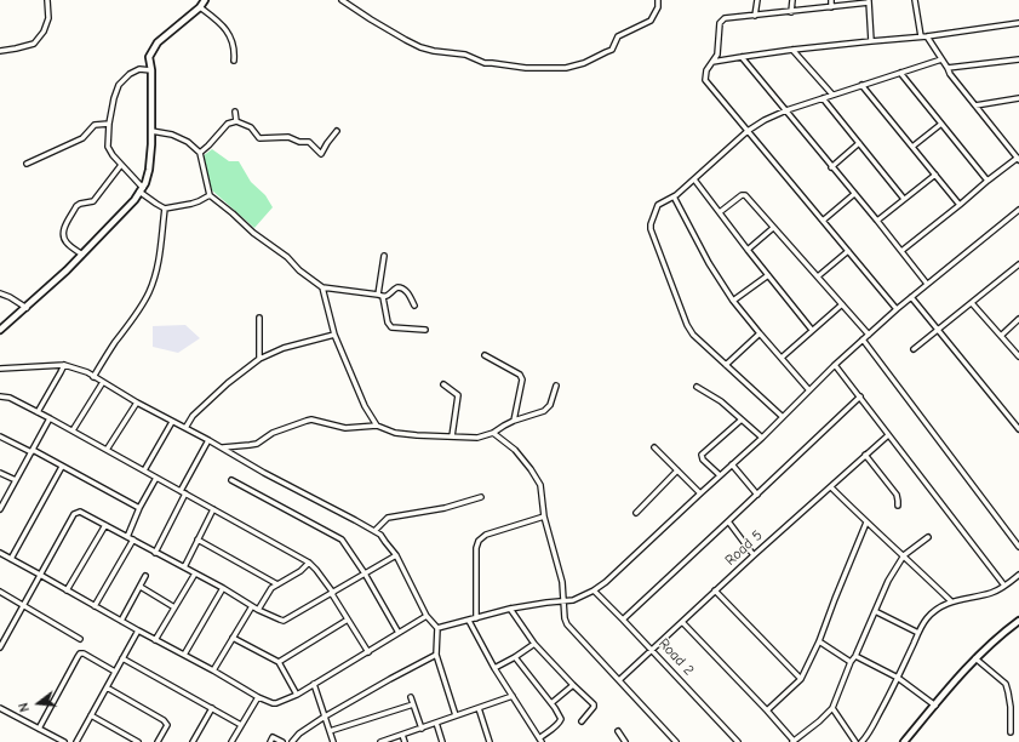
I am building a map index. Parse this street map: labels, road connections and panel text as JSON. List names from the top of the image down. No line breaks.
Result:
{"streets":{"street":["Road 5","Road 2"]},"crossings":[["Road 5","Road 2"]],"north":"left"}
